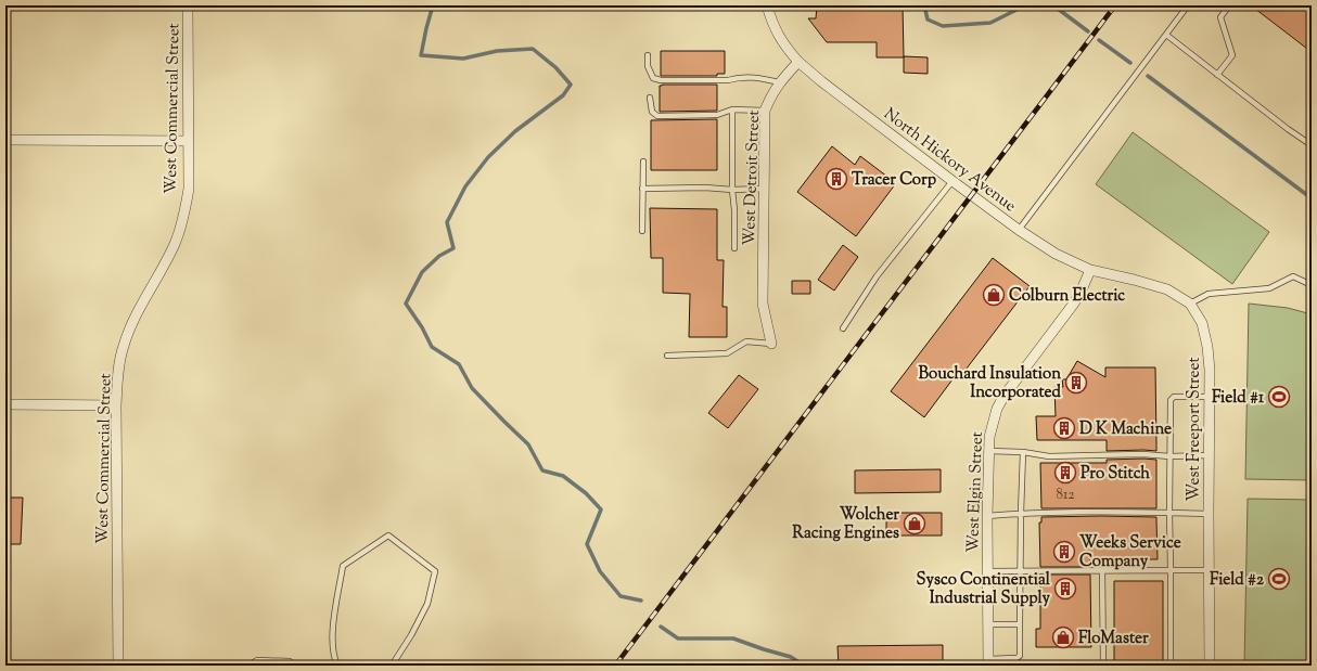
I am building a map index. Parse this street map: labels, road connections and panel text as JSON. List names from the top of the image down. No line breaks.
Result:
{"streets":{"street":["West Commercial Street","North Hickory Avenue","West Detroit Street","West Freeport Street","West Elgin Street"]},"crossings":[["North Hickory Avenue","West Detroit Street"],["North Hickory Avenue","West Freeport Street"],["North Hickory Avenue","West Elgin Street"],["West Freeport Street","West Elgin Street"]],"places":{"building":["Tracer Corp","Bouchard Insulation Incorporated","D K Machine","Pro Stitch","Weeks Service Company","Sysco Continential Industrial Supply"],"shop":["Colburn Electric","Wolcher Racing Engines","FloMaster"],"sports":["Field #1","Field #2"]},"house_numbers":["812"]}
